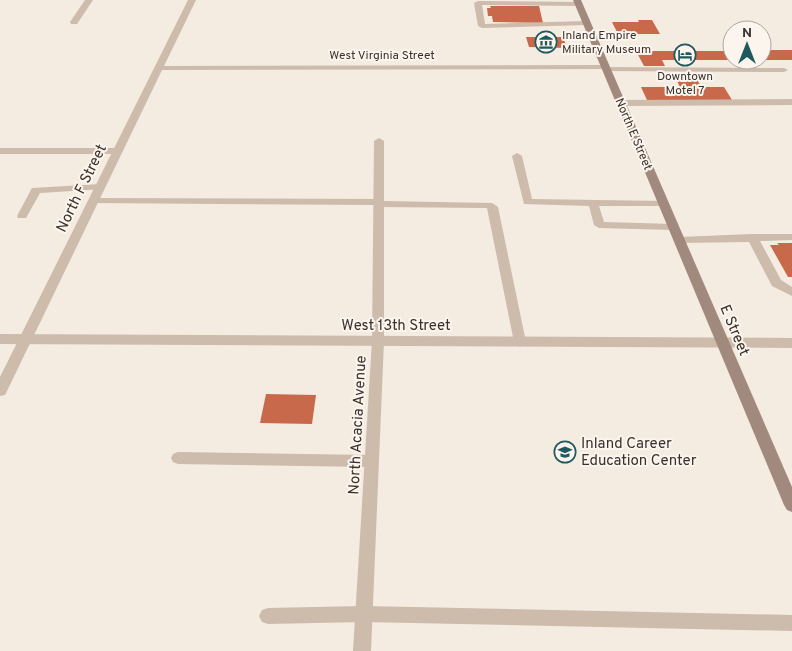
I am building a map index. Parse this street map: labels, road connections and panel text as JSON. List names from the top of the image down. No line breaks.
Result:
{"streets":{"main road":["North E Street","E Street"],"street":["West Virginia Street","North F Street","West 13th Street","North Acacia Avenue"]},"crossings":[["West Virginia Street","North E Street"],["West Virginia Street","North F Street"],["North E Street","E Street"],["North F Street","West 13th Street"],["West 13th Street","E Street"],["West 13th Street","North Acacia Avenue"]],"places":{"museum":["Inland Empire Military Museum"],"hotel":["Downtown Motel 7"],"school or university":["Inland Career Education Center"]},"north":"top"}
